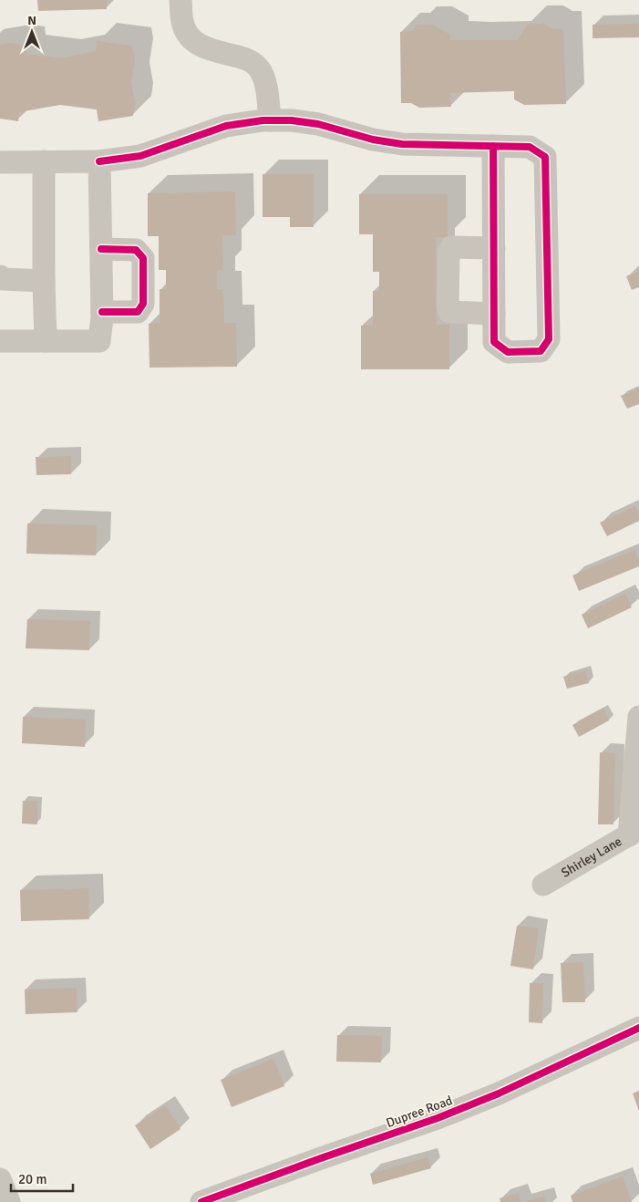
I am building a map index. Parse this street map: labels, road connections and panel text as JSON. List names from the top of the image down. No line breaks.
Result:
{"streets":{"street":["Shirley Lane","Dupree Road"]},"scale_bar":"20 m","north":"top"}
